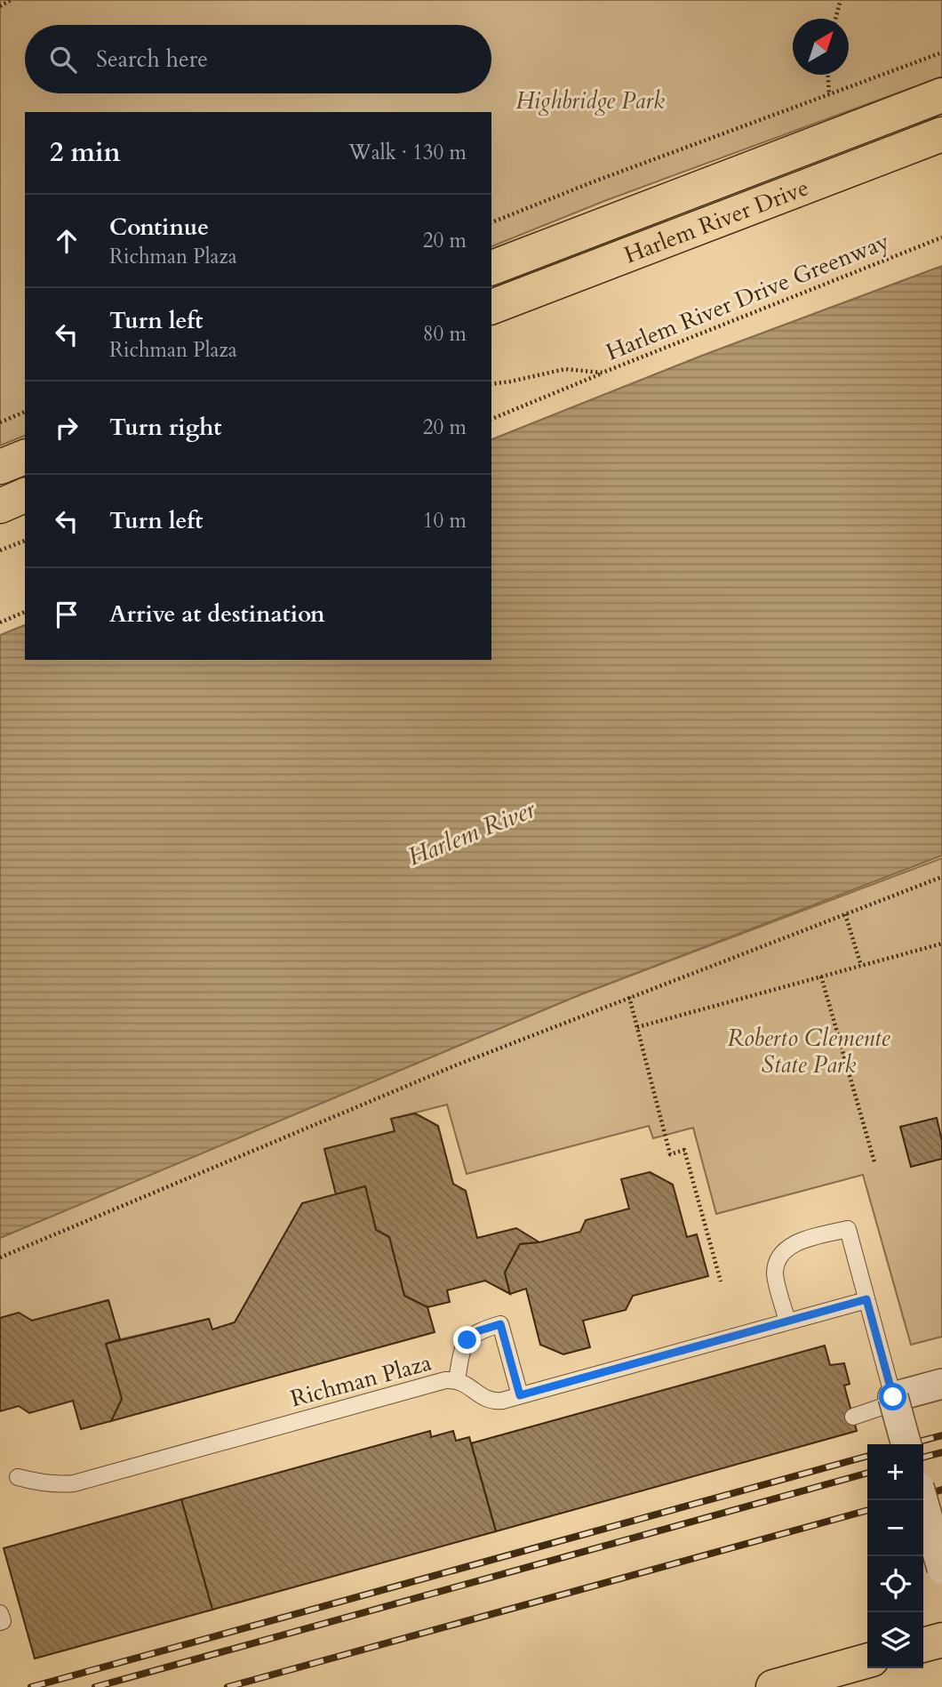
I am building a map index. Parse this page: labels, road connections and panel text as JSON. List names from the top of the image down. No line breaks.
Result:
{"streets":{"highway":["Harlem River Drive"],"lane":["Richman Plaza"],"path":["Harlem River Drive Greenway"]},"water":["Harlem River"],"parks":["Highbridge Park","Roberto Clemente State Park"],"north":"top right","page":{"search":"Search here","heading":["2 min","Walk · 130 m"],"list":[["Continue","Richman Plaza","20 m"],["Turn left","Richman Plaza","80 m"],["Turn right","20 m"],["Turn left","10 m"],"Arrive at destination"],"map_buttons":["+","−"]}}
